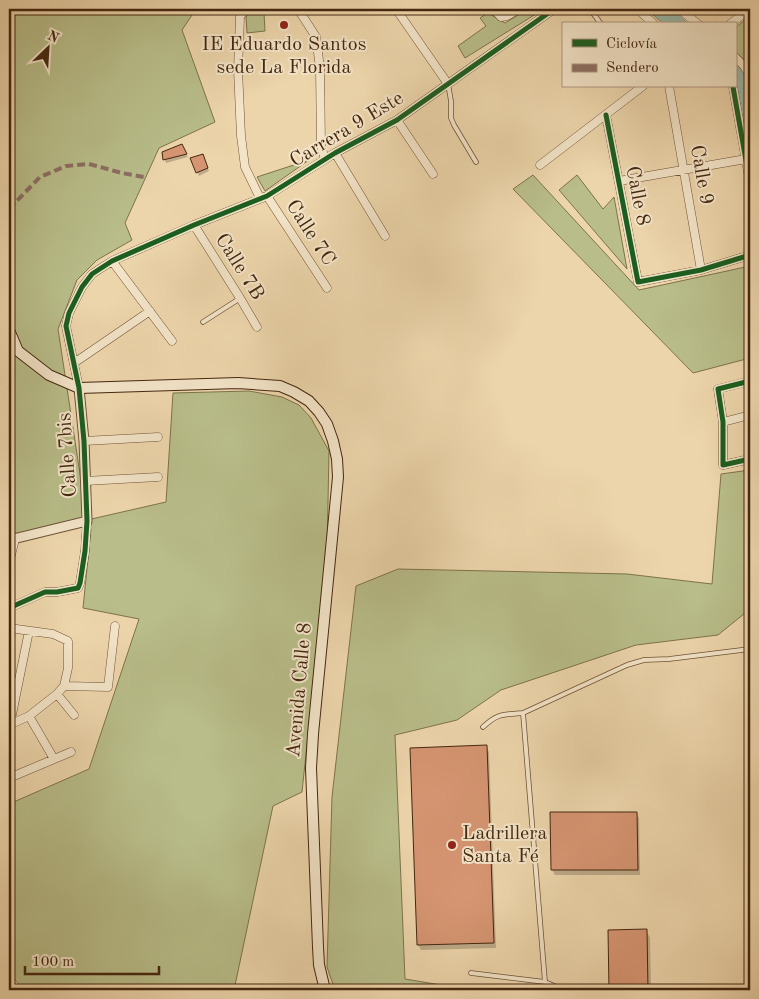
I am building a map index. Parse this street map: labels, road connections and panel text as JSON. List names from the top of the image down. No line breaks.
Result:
{"streets":{"main road":["Avenida Calle 8"],"street":["Carrera 9 Este","Calle 9","Calle 8","Calle 7C","Calle 7B","Calle 7bis"]},"crossings":[["Carrera 9 Este","Calle 7C"],["Carrera 9 Este","Calle 7B"],["Carrera 9 Este","Calle 7bis"],["Calle 9","Calle 8"],["Calle 7bis","Avenida Calle 8"]],"places":["IE Eduardo Santos sede La Florida","Ladrillera Santa Fé"],"legend":["Ciclovía","Sendero"],"scale_bar":"100 m","north":"top right"}
